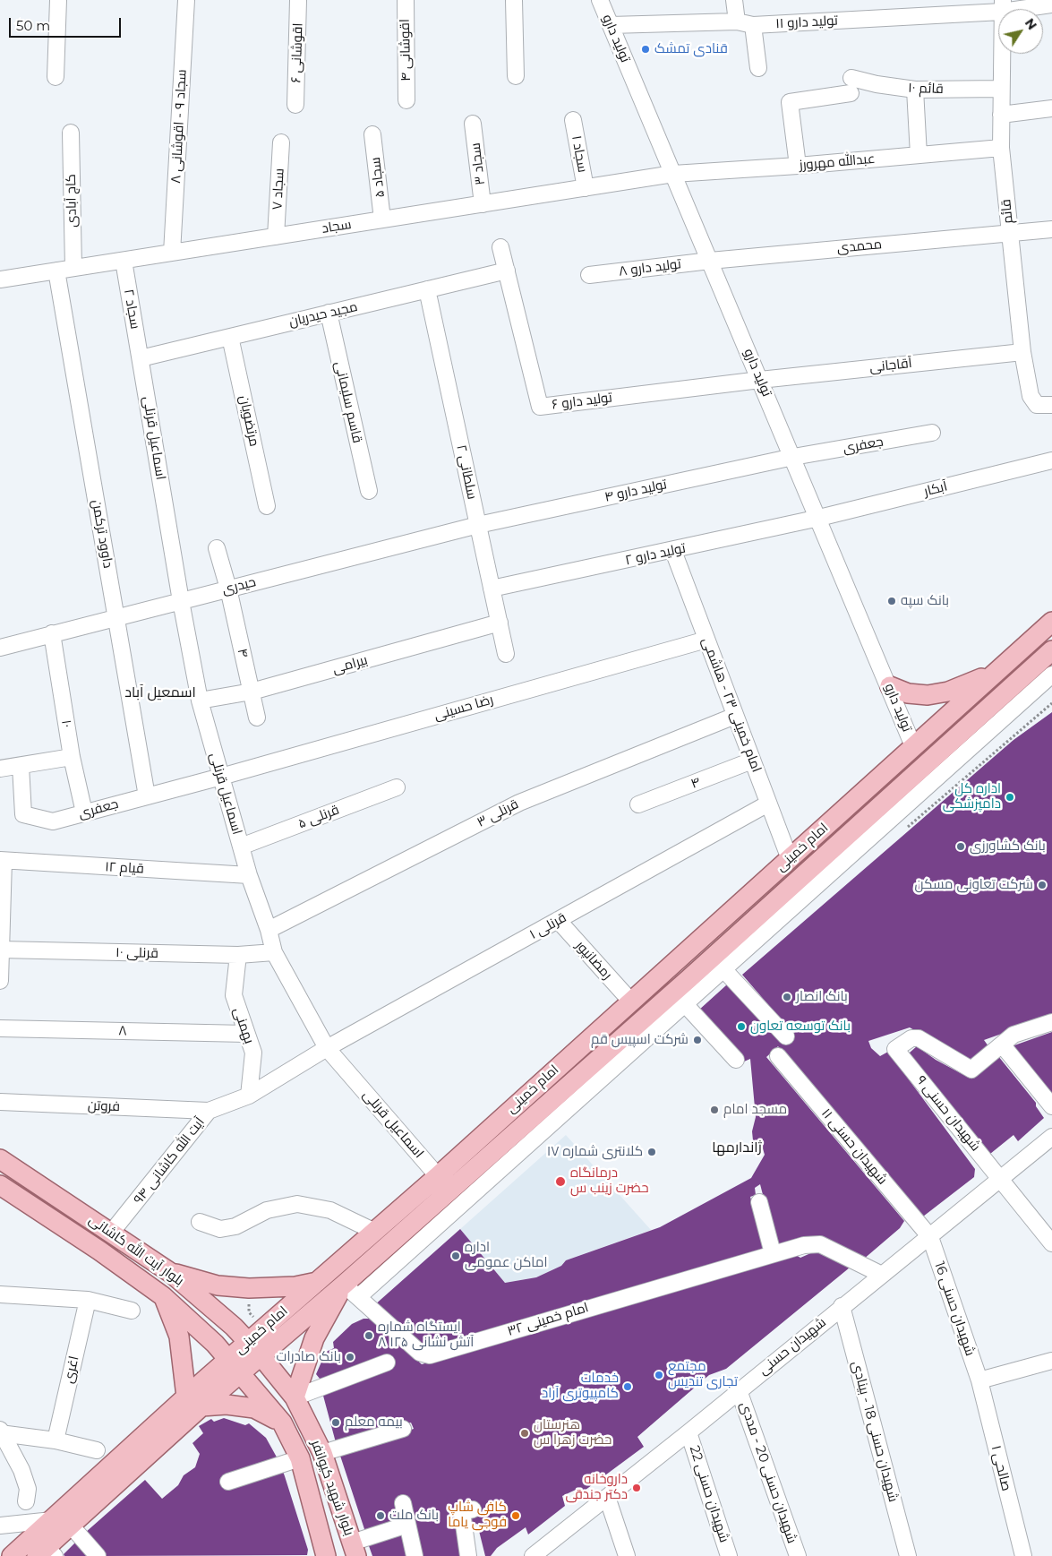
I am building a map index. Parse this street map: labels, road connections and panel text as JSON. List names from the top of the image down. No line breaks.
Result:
{"streets":{"main road":["امام خمینی","بلوار آیت الله کاشانی","بلوار شهید کیوانفر"],"street":["تولید دارو ۱۱","تولید دارو","اقوشانی ۴","اقوشانی ۶","قائم ۱۰","سجاد ۹ - اقوشانی ۸","سجاد ۱","عبدالله مهرورز","سجاد ۳","سجاد ۵","سجاد ۷","کاج آبادی","قائم","سجاد","محمدی","تولید دارو ۸","سجاد ۲","مجید حیدریان","آقاجانی","تولید دارو ۶","قاسم سلیمانی","مرتضویان","اسماعیل قرنلی","جعفری","۲ سلطانی","آبکار","تولید دارو ۴","داوود ترکمن","تولید دارو ۲","حیدری","۴","بیرامی","امام خمینی ۲۳ - هاشمی","رضا حسینی","۱۰","قرنلی ۳","قرنلی ۵","۱۲ قیام","قرنلی ۱","قرنلی ۱۰","رمضانپور","بهمنی","۸","فروتن","شهیدان حسنی ۹","شهیدان حسنی ۱۱","آیت الله کاشانی ۹۴","شهیدان حسنی 16","امام خمینی ۳۲","شهیدان حسنی","اغری","شهیدان حسنی 18 - بینادی","صالحی ۱","شهیدان حسنی 20 - مددی","شهیدان حسنی 22"]},"crossings":[["تولید دارو ۱۱","تولید دارو"],["تولید دارو ۱۱","قائم"],["تولید دارو","عبدالله مهرورز"],["تولید دارو","سجاد"],["تولید دارو","محمدی"],["تولید دارو","تولید دارو ۸"],["تولید دارو","آقاجانی"],["تولید دارو","تولید دارو ۶"],["تولید دارو","جعفری"],["تولید دارو","آبکار"],["تولید دارو","تولید دارو ۴"],["تولید دارو","تولید دارو ۲"],["تولید دارو","امام خمینی"],["قائم ۱۰","عبدالله مهرورز"],["قائم ۱۰","قائم"],["سجاد ۹ - اقوشانی ۸","سجاد"],["سجاد ۱","سجاد"],["عبدالله مهرورز","قائم"],["عبدالله مهرورز","سجاد"],["سجاد ۳","سجاد"],["سجاد ۵","سجاد"],["سجاد ۷","سجاد"],["کاج آبادی","سجاد"],["قائم","محمدی"],["قائم","آقاجانی"],["سجاد","سجاد ۲"],["سجاد","داوود ترکمن"],["محمدی","تولید دارو ۸"],["سجاد ۲","مجید حیدریان"],["سجاد ۲","اسماعیل قرنلی"],["مجید حیدریان","تولید دارو ۶"],["مجید حیدریان","قاسم سلیمانی"],["مجید حیدریان","مرتضویان"],["مجید حیدریان","اسماعیل قرنلی"],["مجید حیدریان","۲ سلطانی"],["آقاجانی","تولید دارو ۶"],["اسماعیل قرنلی","جعفری"],["اسماعیل قرنلی","حیدری"],["اسماعیل قرنلی","بیرامی"],["اسماعیل قرنلی","رضا حسینی"],["اسماعیل قرنلی","قرنلی ۳"],["اسماعیل قرنلی","قرنلی ۵"],["اسماعیل قرنلی","امام خمینی"],["اسماعیل قرنلی","۱۲ قیام"],["اسماعیل قرنلی","قرنلی ۱"],["اسماعیل قرنلی","قرنلی ۱۰"],["اسماعیل قرنلی","آیت الله کاشانی ۹۴"],["جعفری","تولید دارو ۴"],["جعفری","داوود ترکمن"],["جعفری","رضا حسینی"],["جعفری","۱۰"],["۲ سلطانی","تولید دارو ۴"],["۲ سلطانی","تولید دارو ۲"],["۲ سلطانی","حیدری"],["۲ سلطانی","بیرامی"],["آبکار","تولید دارو ۲"],["تولید دارو ۴","حیدری"],["داوود ترکمن","حیدری"],["تولید دارو ۲","امام خمینی ۲۳ - هاشمی"],["حیدری","۴"],["حیدری","۱۰"],["۴","بیرامی"],["۴","امام خمینی ۲۳ - هاشمی"],["امام خمینی ۲۳ - هاشمی","رضا حسینی"],["امام خمینی ۲۳ - هاشمی","قرنلی ۳"],["امام خمینی ۲۳ - هاشمی","امام خمینی"],["امام خمینی ۲۳ - هاشمی","قرنلی ۱"],["امام خمینی","رمضانپور"],["امام خمینی","بلوار آیت الله کاشانی"],["امام خمینی","امام خمینی ۳۲"],["امام خمینی","بلوار شهید کیوانفر"],["قرنلی ۱","رمضانپور"],["قرنلی ۱","آیت الله کاشانی ۹۴"],["قرنلی ۱۰","بهمنی"],["بهمنی","۸"],["بهمنی","آیت الله کاشانی ۹۴"],["فروتن","آیت الله کاشانی ۹۴"],["شهیدان حسنی ۹","شهیدان حسنی"],["شهیدان حسنی ۱۱","شهیدان حسنی 16"],["شهیدان حسنی ۱۱","شهیدان حسنی"],["آیت الله کاشانی ۹۴","بلوار آیت الله کاشانی"],["بلوار آیت الله کاشانی","بلوار شهید کیوانفر"],["شهیدان حسنی 16","شهیدان حسنی"],["شهیدان حسنی 16","صالحی ۱"],["امام خمینی ۳۲","شهیدان حسنی"],["شهیدان حسنی","شهیدان حسنی 18 - بینادی"],["شهیدان حسنی","شهیدان حسنی 20 - مددی"],["شهیدان حسنی","شهیدان حسنی 22"]],"districts":["اسمعیل آباد","ژاندارمها"],"places":["قنادی تمشک","بانک سپه","اداره کل دامپزشکی","بانک کشاورزی","شرکت تعاونی مسکن","بانک انصار","بانک توسعه تعاون","شرکت اسپیس قم","مسجد امام","کلانتری شماره ۱۷","درمانگاه حضرت زینب س","اداره اماکن عمومی","ایستگاه شماره ۸ آتش نشانی ۱۲۵","بانک صادرات","مجتمع تجاری تندیس","خدمات کامپیوتری آراد","بیمه معلم","هنرستان حضرت زهرا س","داروخانه دکتر جندقی","بانک ملت","کافی شاپ فوجی یاما"],"scale_bar":"50 m","north":"top right"}
